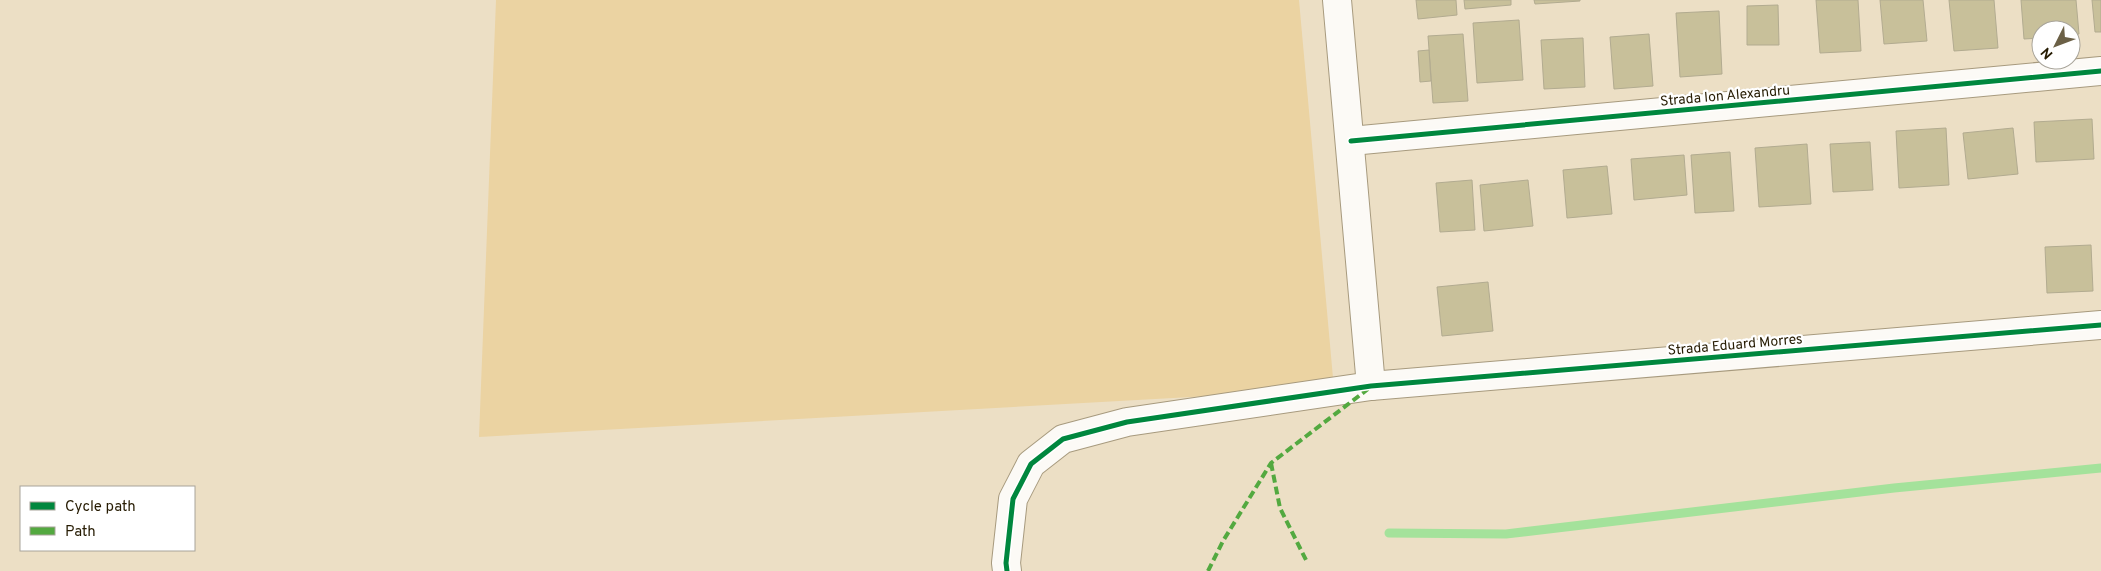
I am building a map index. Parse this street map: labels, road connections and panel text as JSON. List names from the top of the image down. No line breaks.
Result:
{"streets":{"street":["Strada Ion Alexandru","Strada Eduard Morres"]},"legend":["Cycle path","Path"],"north":"bottom left"}
